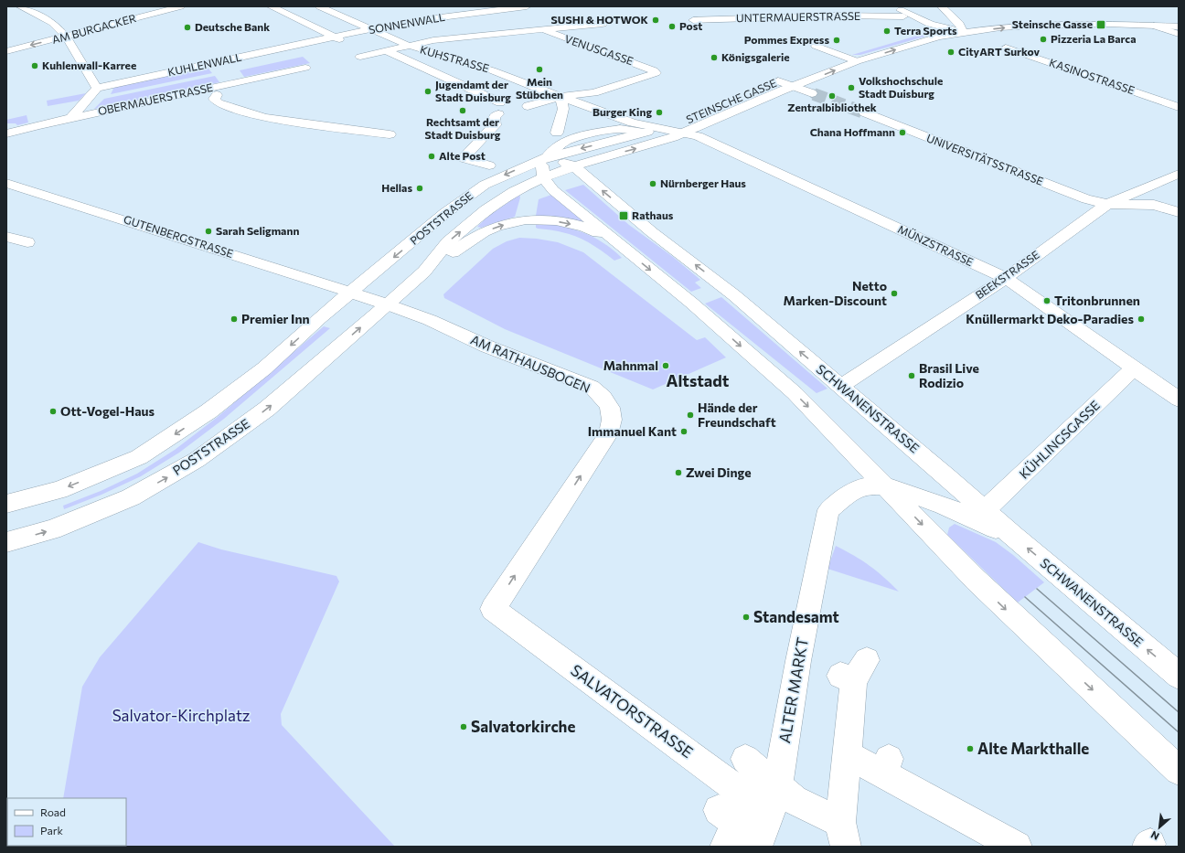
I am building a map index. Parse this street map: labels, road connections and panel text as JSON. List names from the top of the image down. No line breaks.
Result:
{"streets":{"street":["UNTERMAUERSTRASSE","SONNENWALL","AM BURGACKER","VENUSGASSE","KUHSTRASSE","KUHLENWALL","KASINOSTRASSE","OBERMAUERSTRASSE","STEINSCHE GASSE","UNIVERSITÄTSSTRASSE","POSTSTRASSE","GUTENBERGSTRASSE","MÜNZSTRASSE","BEEKSTRASSE","AM RATHAUSBOGEN","SCHWANENSTRASSE","KÜHLINGSGASSE","ALTER MARKT","SALVATORSTRASSE"]},"crossings":[["SONNENWALL","KUHSTRASSE"],["SONNENWALL","KUHLENWALL"],["VENUSGASSE","KUHSTRASSE"],["KUHSTRASSE","STEINSCHE GASSE"],["KUHSTRASSE","MÜNZSTRASSE"],["STEINSCHE GASSE","POSTSTRASSE"],["STEINSCHE GASSE","MÜNZSTRASSE"],["STEINSCHE GASSE","SCHWANENSTRASSE"],["UNIVERSITÄTSSTRASSE","BEEKSTRASSE"],["POSTSTRASSE","GUTENBERGSTRASSE"],["POSTSTRASSE","AM RATHAUSBOGEN"],["POSTSTRASSE","SCHWANENSTRASSE"],["MÜNZSTRASSE","BEEKSTRASSE"],["MÜNZSTRASSE","KÜHLINGSGASSE"],["BEEKSTRASSE","SCHWANENSTRASSE"],["AM RATHAUSBOGEN","SALVATORSTRASSE"],["SCHWANENSTRASSE","KÜHLINGSGASSE"],["ALTER MARKT","SALVATORSTRASSE"]],"districts":["Altstadt"],"parks":["Salvator-Kirchplatz"],"places":{"other":["SUSHI & HOTWOK","Post","Deutsche Bank","Terra Sports","Pizzeria La Barca","Pommes Express","CityART Surkov","Königsgalerie","Kuhlenwall-Karree","Mein Stübchen","Volkshochschule Stadt Duisburg","Jugendamt der Stadt Duisburg","Zentralbibliothek","Rechtsamt der Stadt Duisburg","Burger King","Chana Hoffmann","Alte Post","Nürnberger Haus","Hellas","Sarah Seligmann","Netto Marken-Discount","Tritonbrunnen","Premier Inn","Knüllermarkt Deko-Paradies","Mahnmal","Brasil Live Rodizio","Ott-Vogel-Haus","Hände der Freundschaft","Immanuel Kant","Zwei Dinge","Standesamt","Salvatorkirche","Alte Markthalle"],"transit":["Steinsche Gasse","Rathaus"]},"legend":["Road","Park"],"north":"bottom left"}
